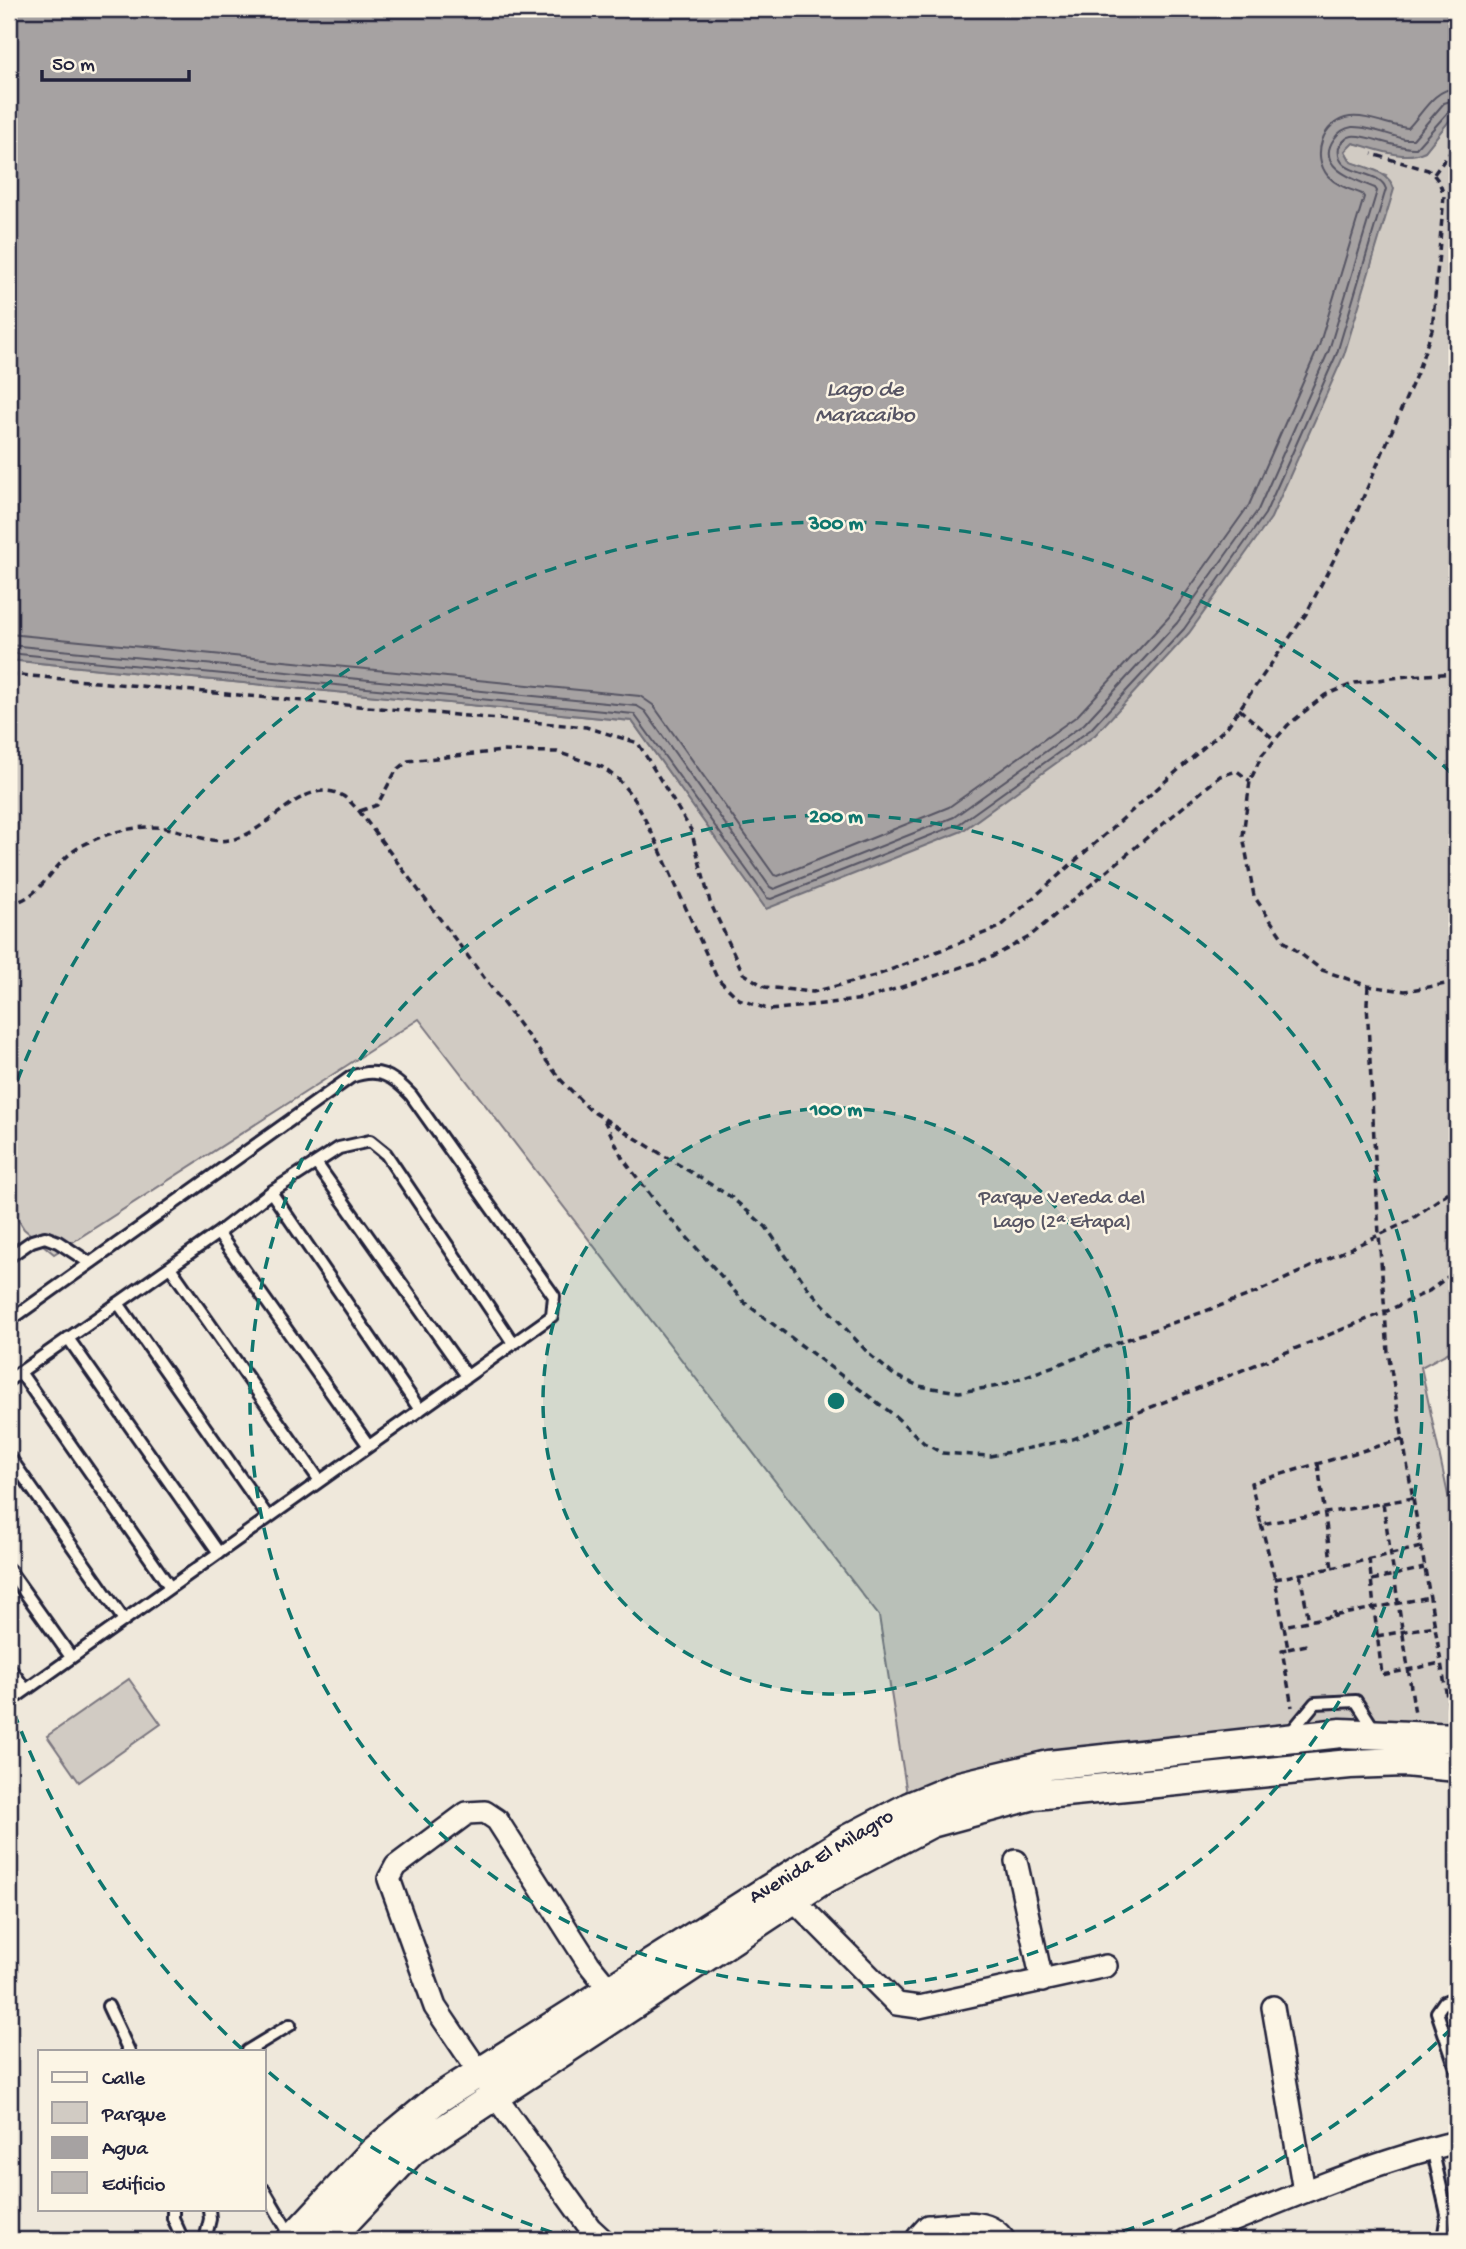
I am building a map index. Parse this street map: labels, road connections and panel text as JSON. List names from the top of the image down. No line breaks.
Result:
{"streets":{"main road":["Avenida El Milagro"]},"water":["Lago de Maracaibo"],"parks":["Parque Vereda del Lago (2ª Etapa)"],"legend":["Calle","Parque","Agua","Edificio"],"scale_bar":"50 m","rings":["300 m","200 m","100 m"]}
